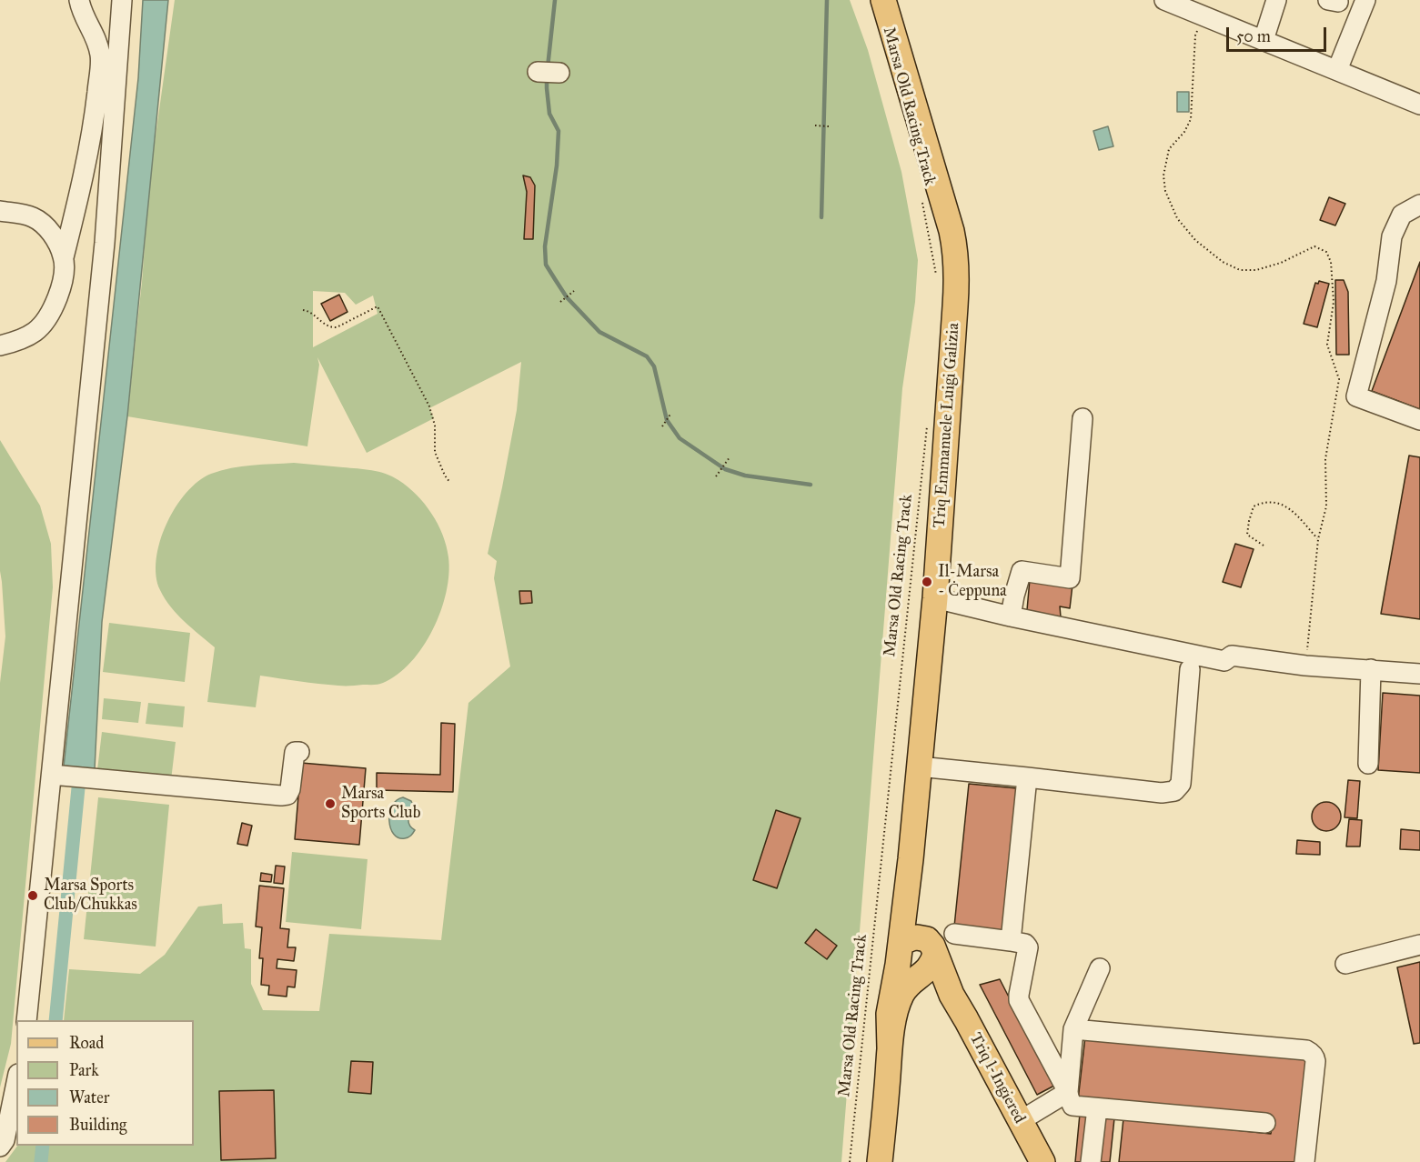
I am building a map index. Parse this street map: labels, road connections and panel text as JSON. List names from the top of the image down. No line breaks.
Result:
{"streets":{"main road":["Triq Emmanuele Luigi Galizia","Triq l-Ingiered"],"path":["Marsa Old Racing Track"]},"crossings":[["Triq Emmanuele Luigi Galizia","Triq l-Ingiered"]],"places":["Il-Marsa - Ċeppuna","Marsa Sports Club","Marsa Sports Club/Chukkas"],"legend":["Road","Park","Water","Building"],"scale_bar":"50 m"}
